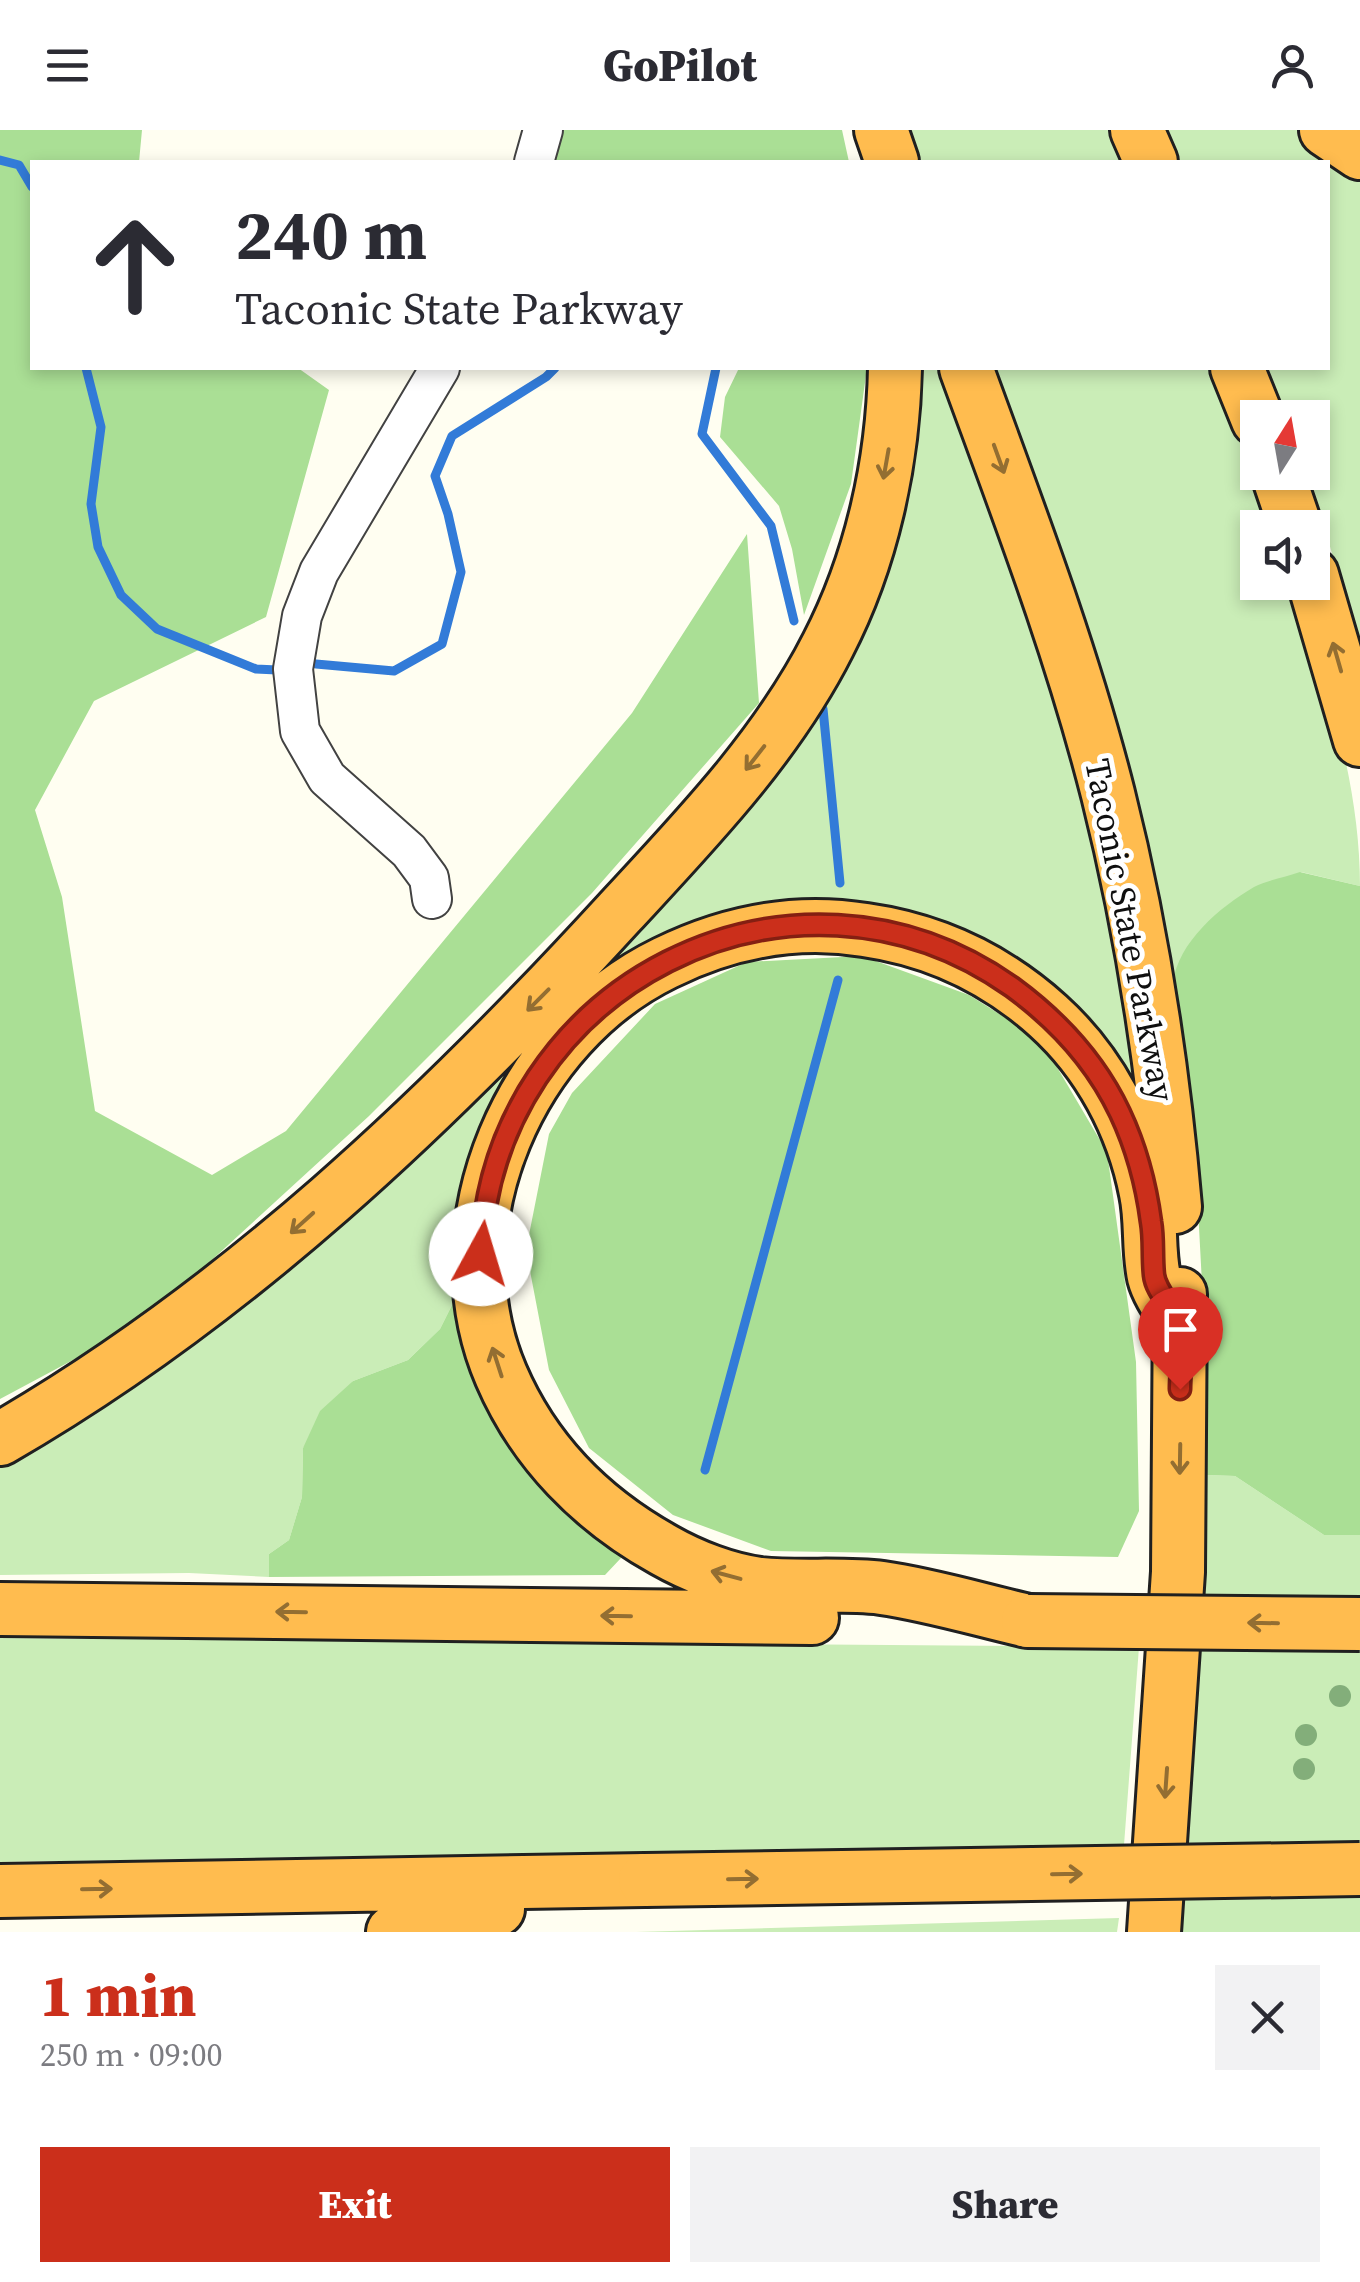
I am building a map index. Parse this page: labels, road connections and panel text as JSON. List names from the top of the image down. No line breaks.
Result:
{"streets":{"highway":["Taconic State Parkway"]},"one_way":["Taconic State Parkway"],"north":"top","page":{"header":"GoPilot","turn":["240 m","Taconic State Parkway"],"heading":["1 min","250 m · 09:00"],"buttons":["Exit","Share"]}}
